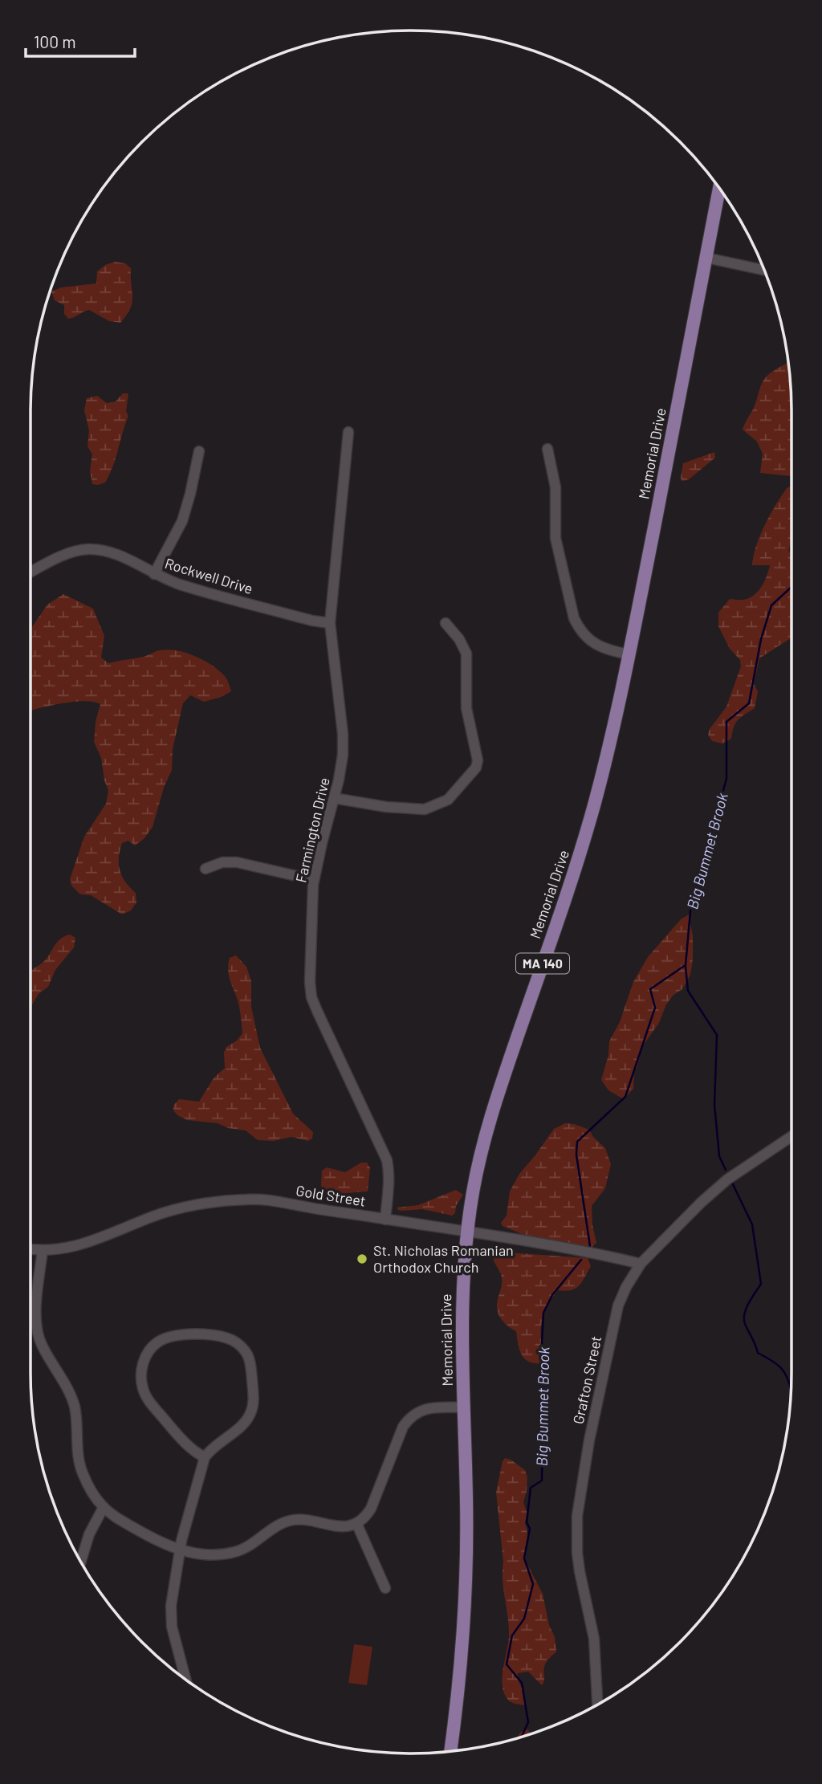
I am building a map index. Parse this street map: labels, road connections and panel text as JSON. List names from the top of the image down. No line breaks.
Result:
{"streets":{"main road":["Memorial Drive","MA 140"],"street":["Rockwell Drive","Farmington Drive","Gold Street","Grafton Street"]},"crossings":[["Memorial Drive","Gold Street"],["Rockwell Drive","Farmington Drive"],["Farmington Drive","Gold Street"],["Gold Street","Grafton Street"]],"water":["Big Bummet Brook"],"places":["St. Nicholas Romanian Orthodox Church"],"scale_bar":"100 m"}
